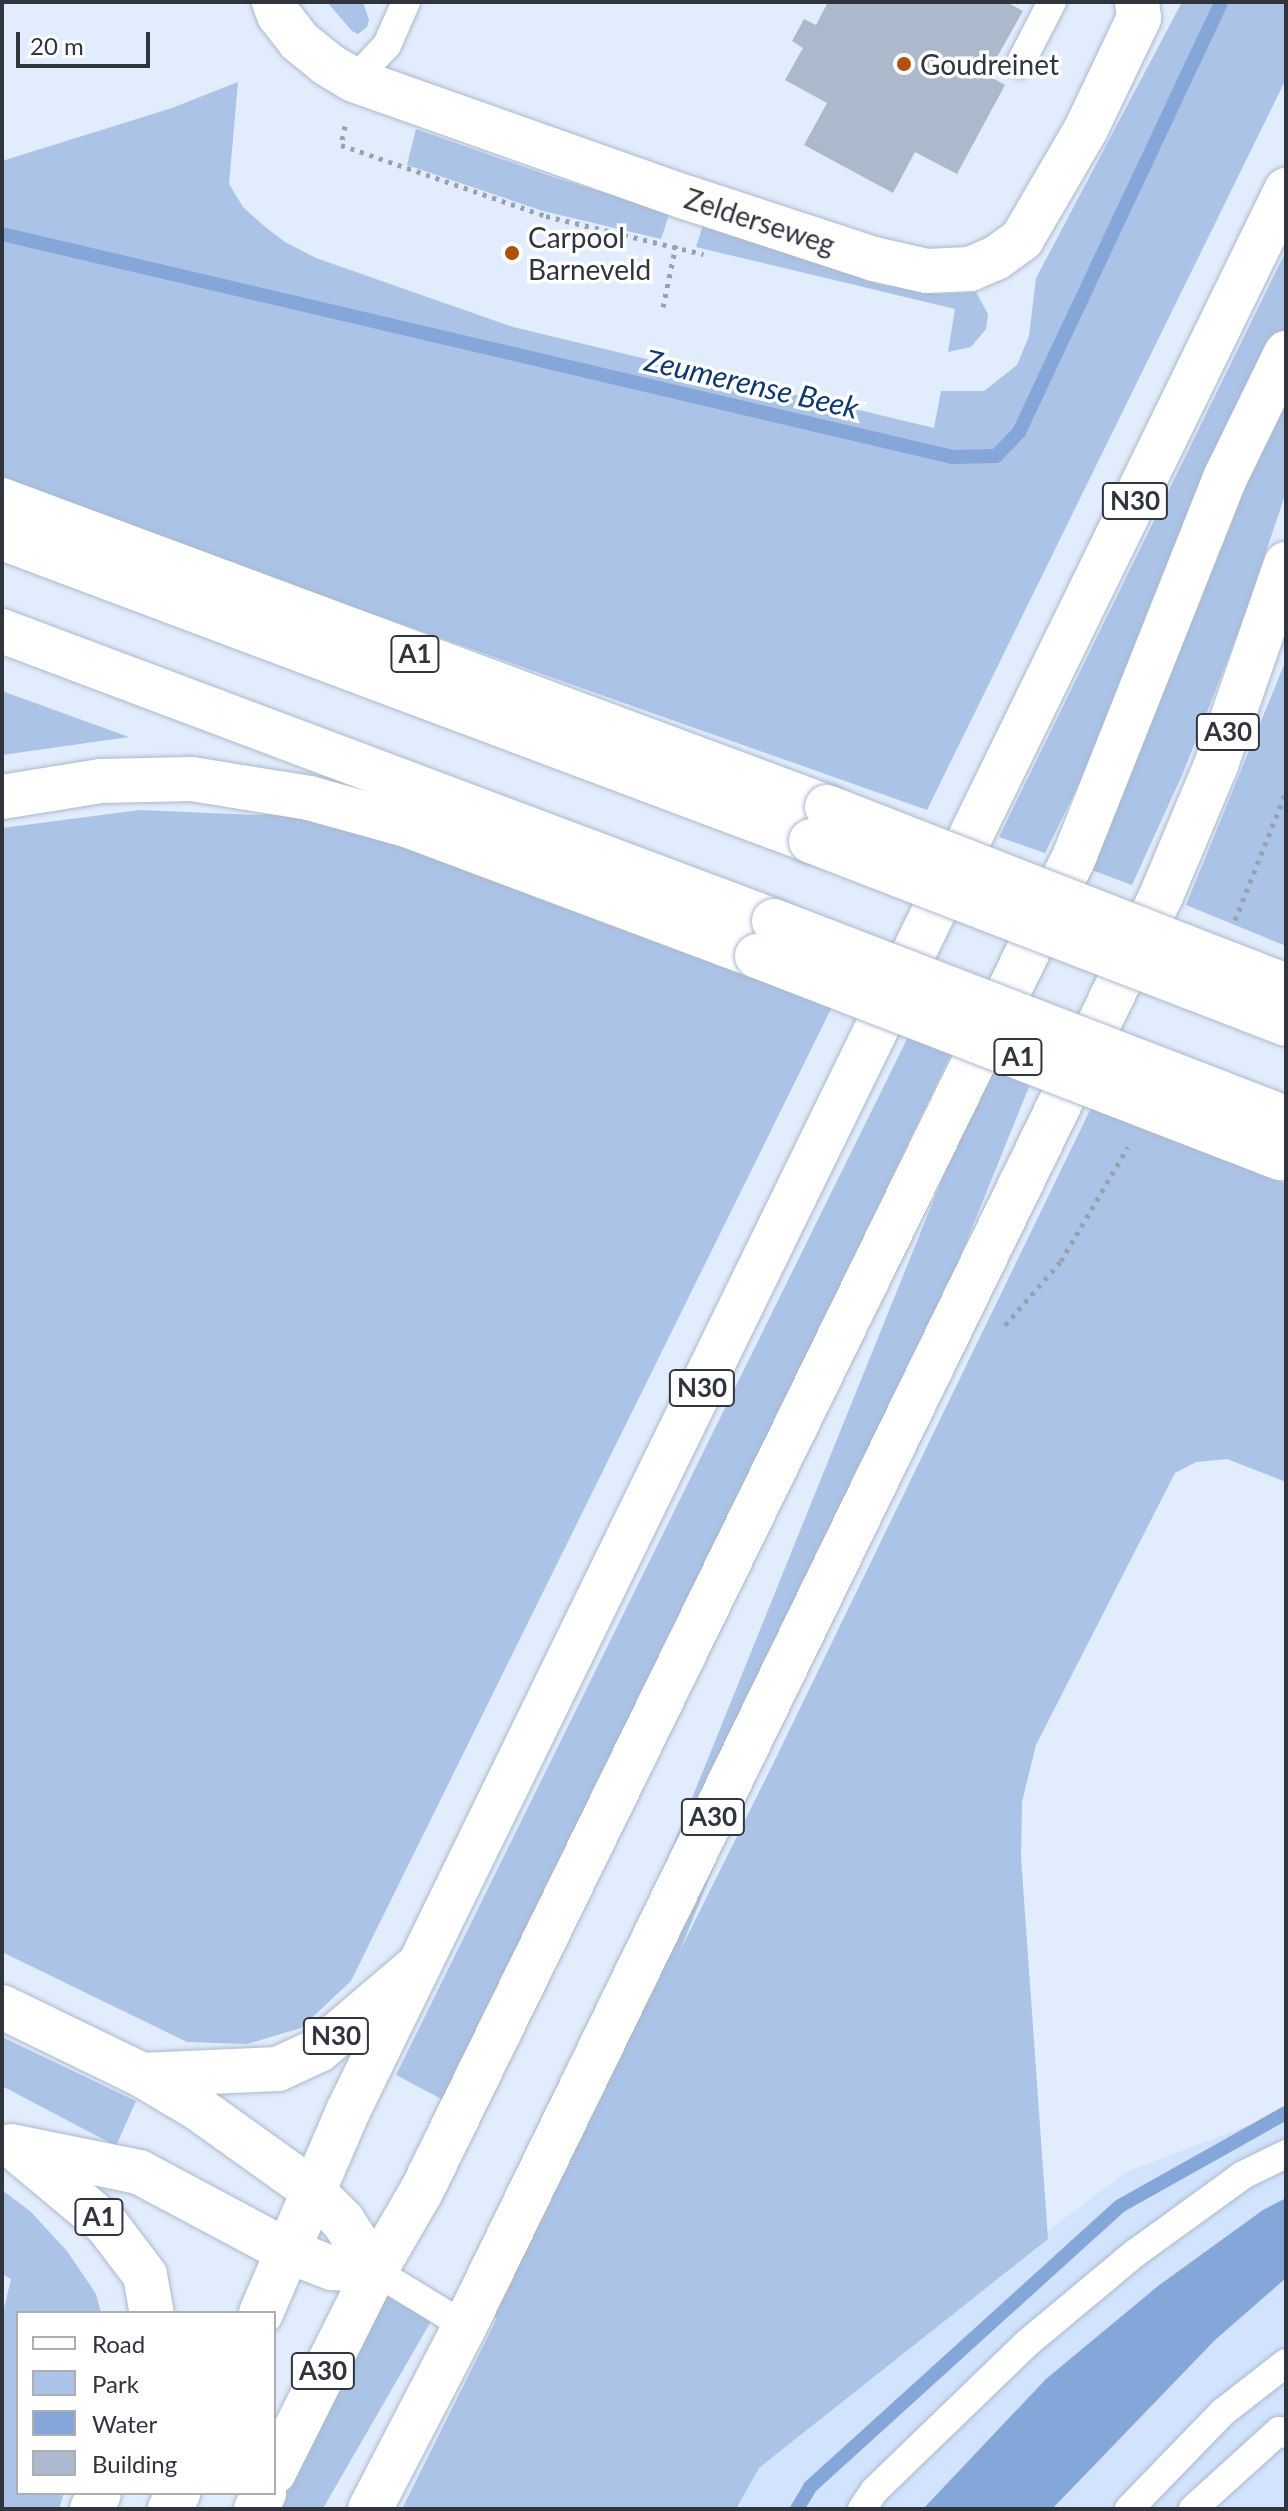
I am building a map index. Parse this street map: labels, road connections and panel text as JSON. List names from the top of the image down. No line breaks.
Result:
{"streets":{"main road":["Zelderseweg","N30","A1","A30"]},"crossings":[["N30","A1"]],"water":["Zeumerense Beek"],"places":["Goudreinet","Carpool Barneveld"],"legend":["Road","Park","Water","Building"],"scale_bar":"20 m"}
